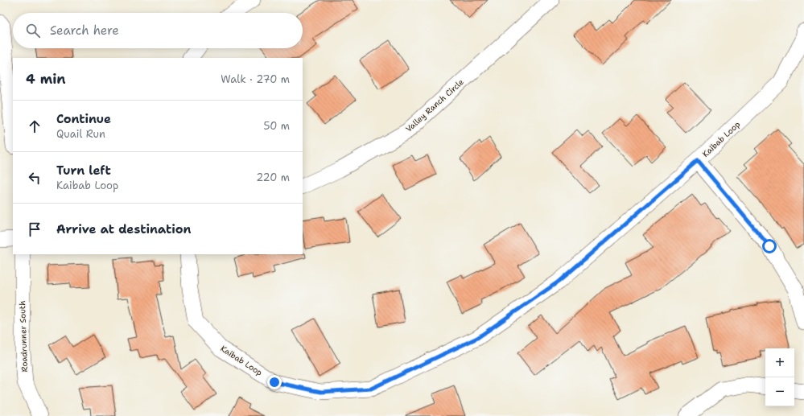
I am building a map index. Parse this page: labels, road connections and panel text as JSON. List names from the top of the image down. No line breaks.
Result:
{"streets":{"street":["Valley Ranch Circle","Kaibab Loop","Roadrunner South"]},"page":{"search":"Search here","heading":["4 min","Walk · 270 m"],"list":[["Continue","Quail Run","50 m"],["Turn left","Kaibab Loop","220 m"],"Arrive at destination"],"map_buttons":["+","−"]}}
